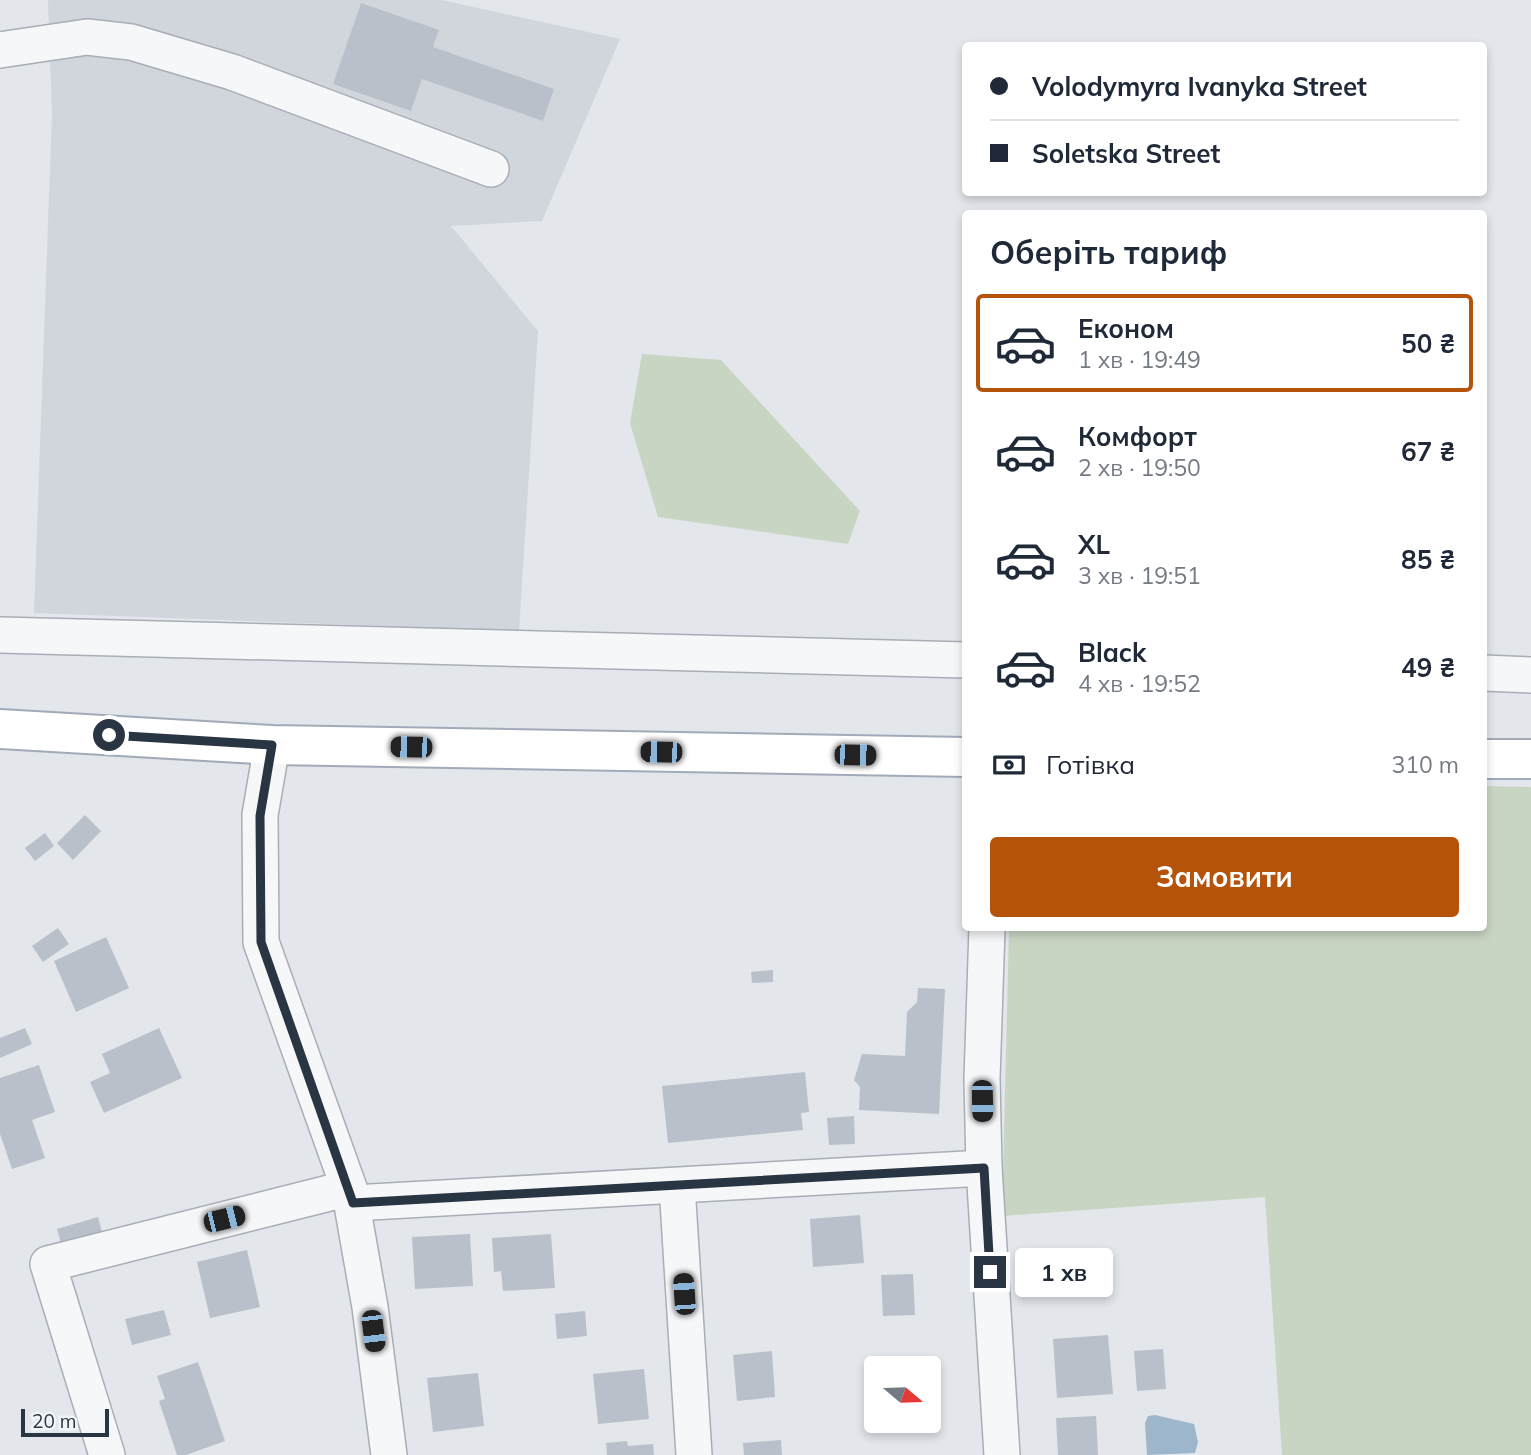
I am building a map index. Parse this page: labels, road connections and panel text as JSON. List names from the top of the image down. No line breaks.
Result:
{"scale_bar":"20 m","north":"right","page":{"banner":["Volodymyra Ivanyka Street","Soletska Street"],"heading":"Оберіть тариф","list":[{"name":"Економ","note":"1 хв · 19:49","value":"50 ₴"},{"name":"Комфорт","note":"2 хв · 19:50","value":"67 ₴"},{"name":"XL","note":"3 хв · 19:51","value":"85 ₴"},{"name":"Black","note":"4 хв · 19:52","value":"49 ₴"}],"pay":["Готівка","310 m"],"buttons":"Замовити","bubble":"1 хв","scale":"20 m"}}
